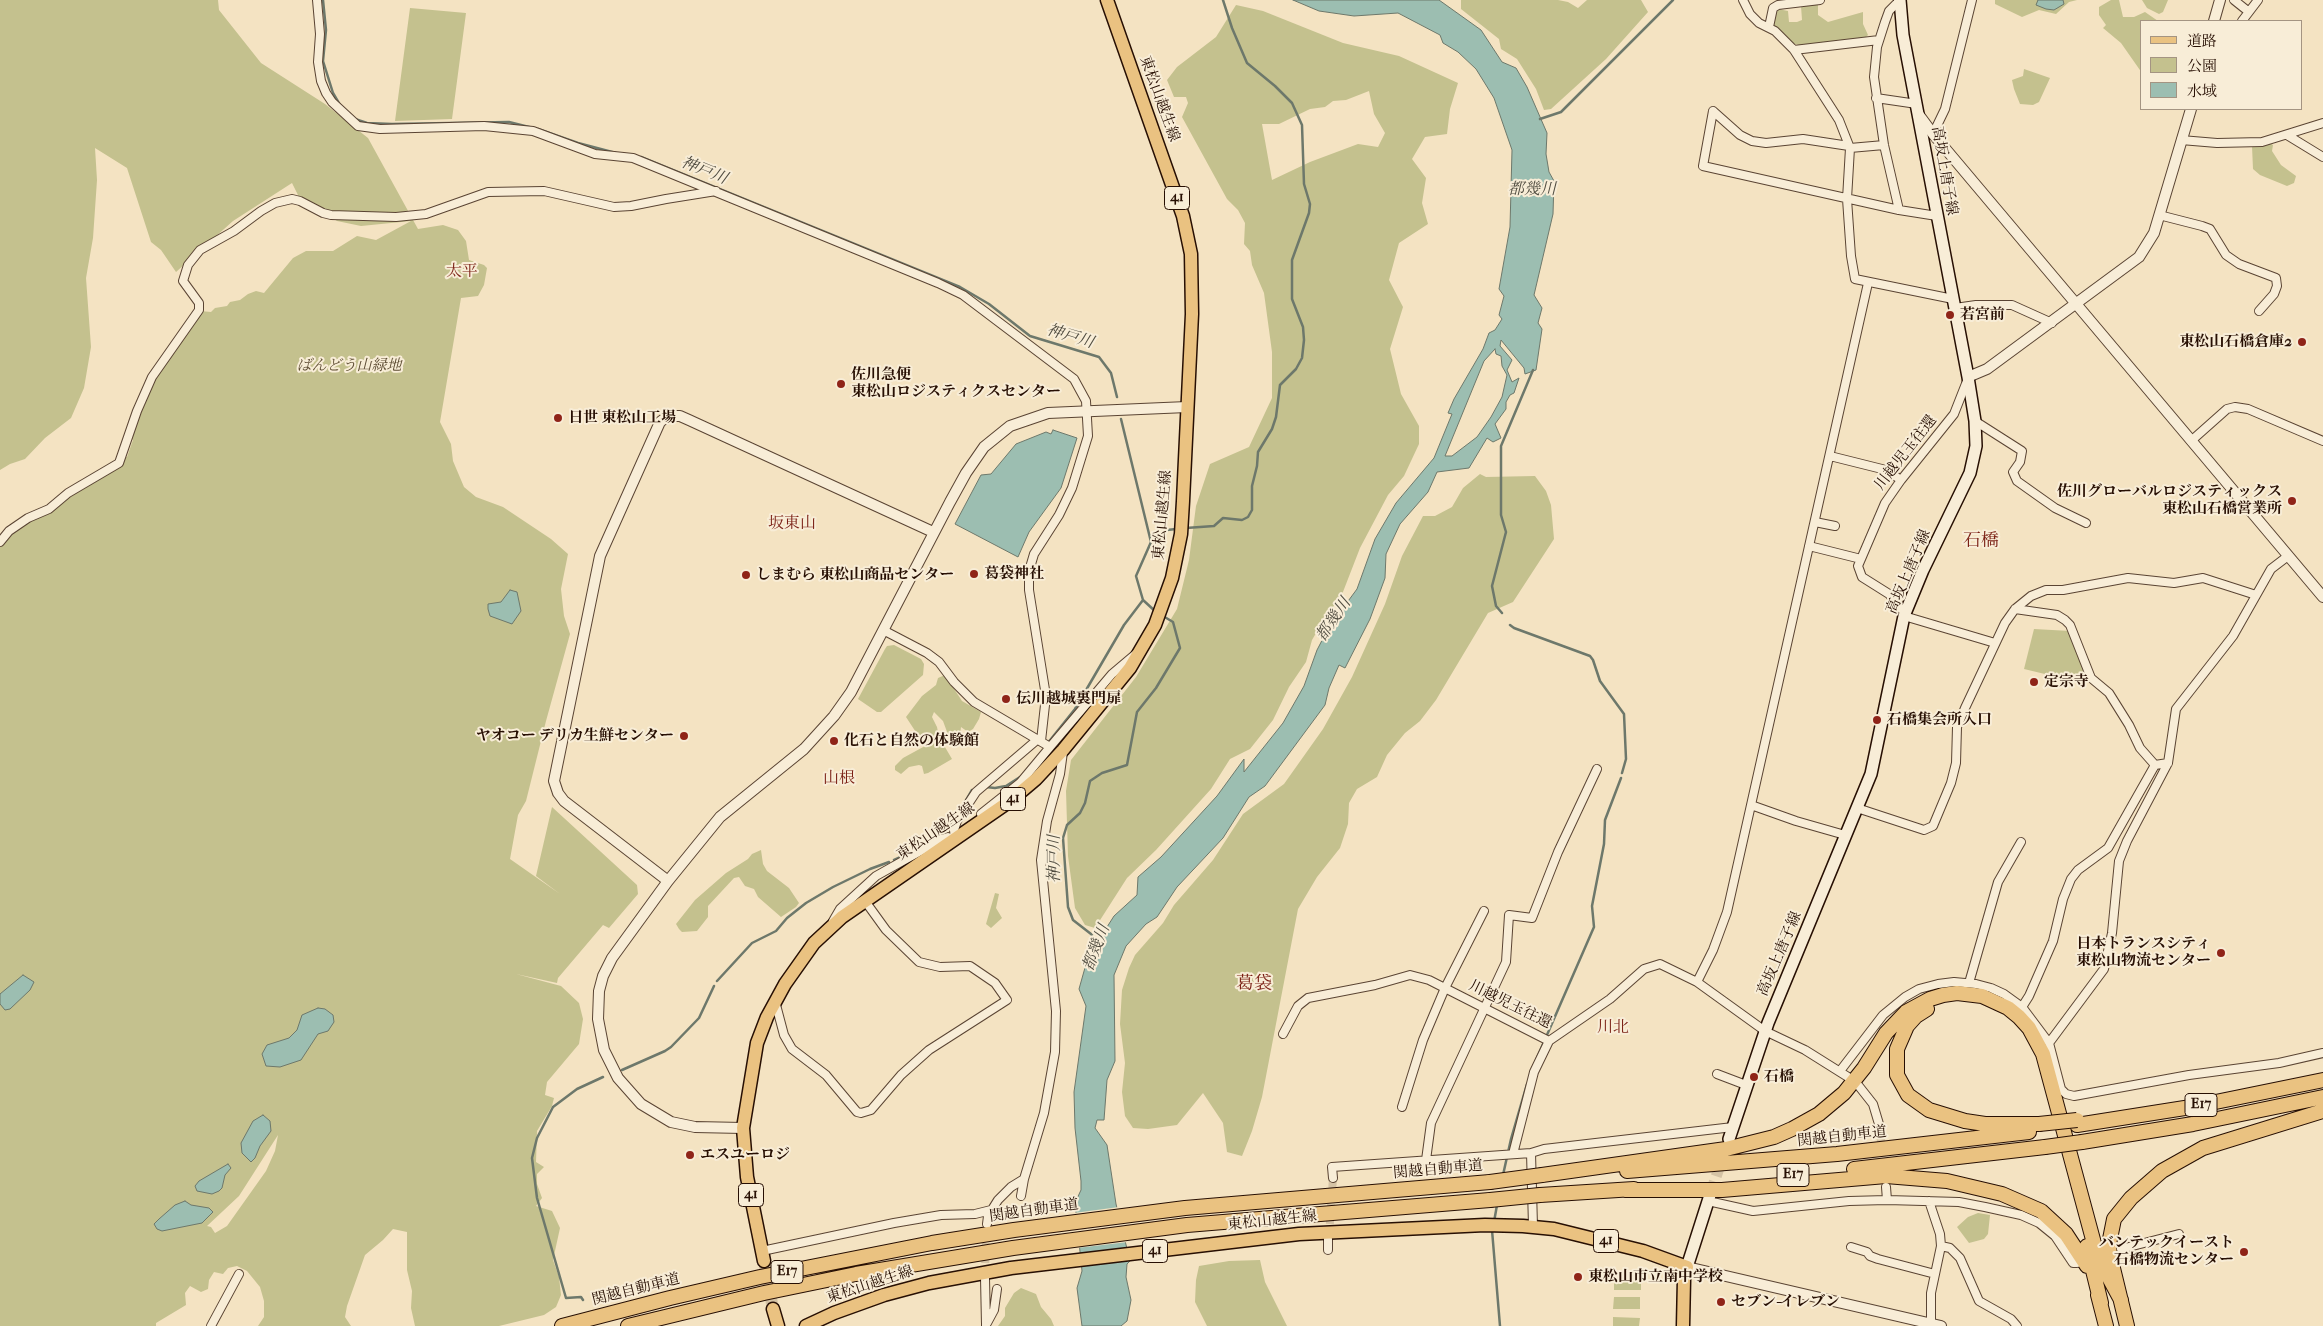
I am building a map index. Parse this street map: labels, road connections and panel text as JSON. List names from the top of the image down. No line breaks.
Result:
{"streets":{"highway":["E17","関越自動車道"],"main road":["東松山越生線","高坂上唐子線","41"],"street":["川越児玉往還"]},"crossings":[["高坂上唐子線","川越児玉往還"]],"districts":["太平","坂東山","石橋","山根","葛袋","川北"],"water":["神戸川","都幾川"],"parks":["ばんどう山緑地"],"places":["若宮前","東松山石橋倉庫2","佐川急便 東松山ロジスティクスセンター","日世 東松山工場","佐川グローバルロジスティックス 東松山石橋営業所","葛袋神社","しまむら 東松山商品センター","定宗寺","伝川越城裏門扉","石橋集会所入口","ヤオコー デリカ生鮮センター","化石と自然の体験館","日本トランスシティ 東松山物流センター","石橋","エスユーロジ","バンテックイースト 石橋物流センター","東松山市立南中学校","セブン-イレブン"],"legend":["道路","公園","水域"]}
